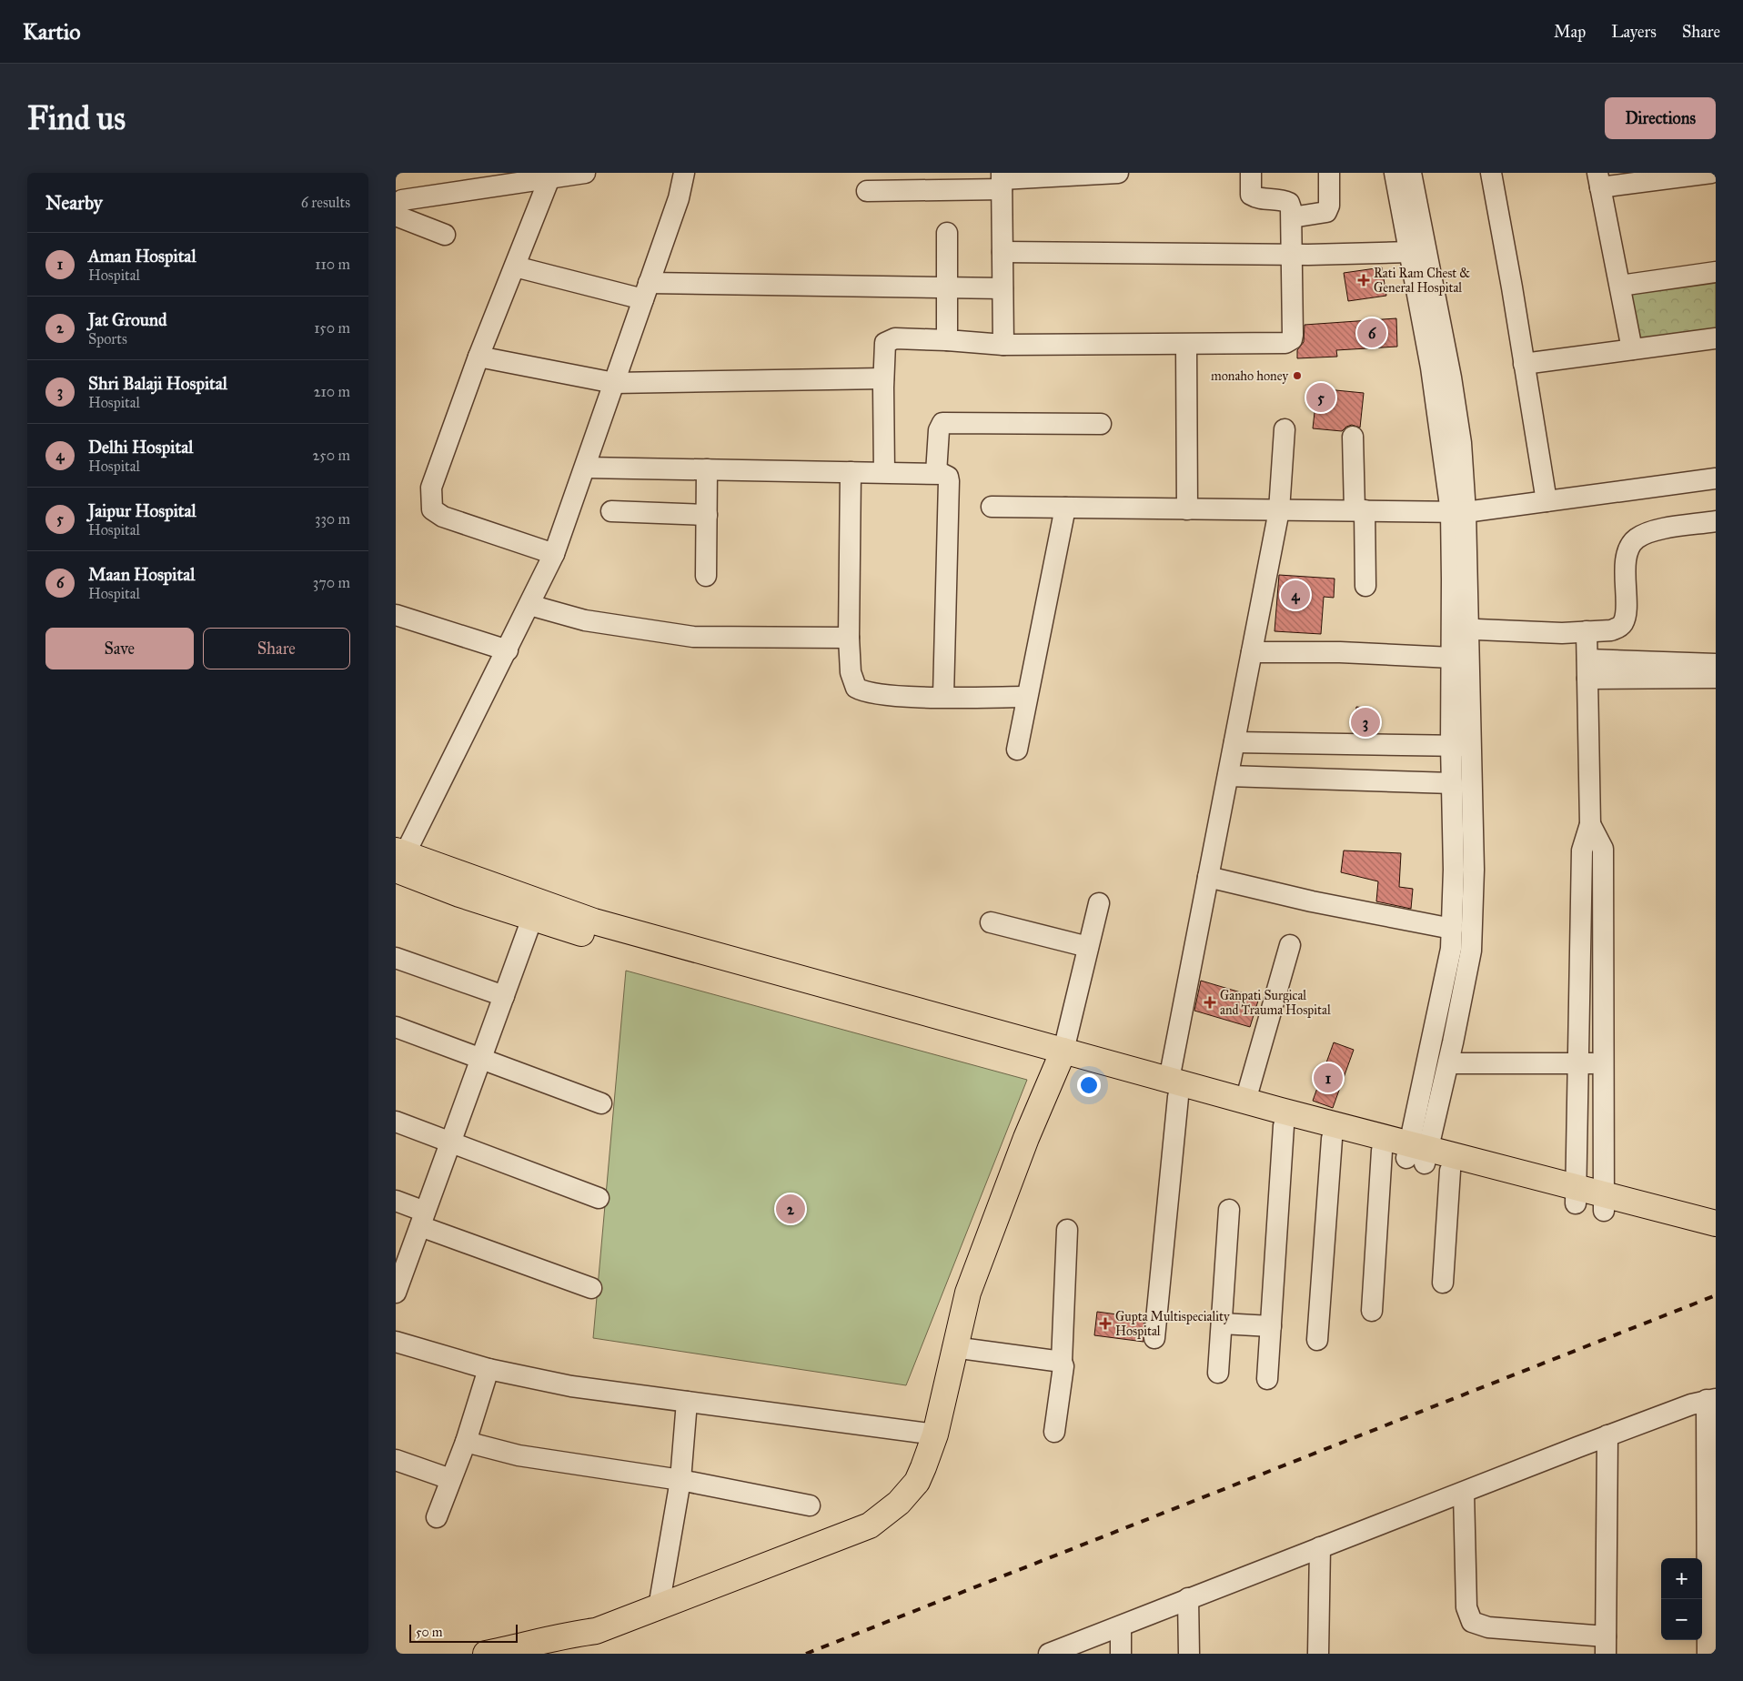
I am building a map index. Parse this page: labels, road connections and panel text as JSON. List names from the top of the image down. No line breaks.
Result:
{"places":{"health":["Rati Ram Chest & General Hospital","Ganpati Surgical and Trauma Hospital","Gupta Multispeciality Hospital"],"other":["monaho honey"]},"scale_bar":"50 m","page":{"header":"Kartio","nav":["Map","Layers","Share"],"buttons":["Directions",["Save","Share"]],"title":"Find us","heading":["Nearby","6 results"],"list":[{"mark":"1","name":"Aman Hospital","note":"Hospital","value":"110 m"},{"mark":"2","name":"Jat Ground","note":"Sports","value":"150 m"},{"mark":"3","name":"Shri Balaji Hospital","note":"Hospital","value":"210 m"},{"mark":"4","name":"Delhi Hospital","note":"Hospital","value":"250 m"},{"mark":"5","name":"Jaipur Hospital","note":"Hospital","value":"330 m"},{"mark":"6","name":"Maan Hospital","note":"Hospital","value":"370 m"}],"pins":["6","5","4","3","1","2"],"map_buttons":["+","−"],"scale":"50 m"}}
